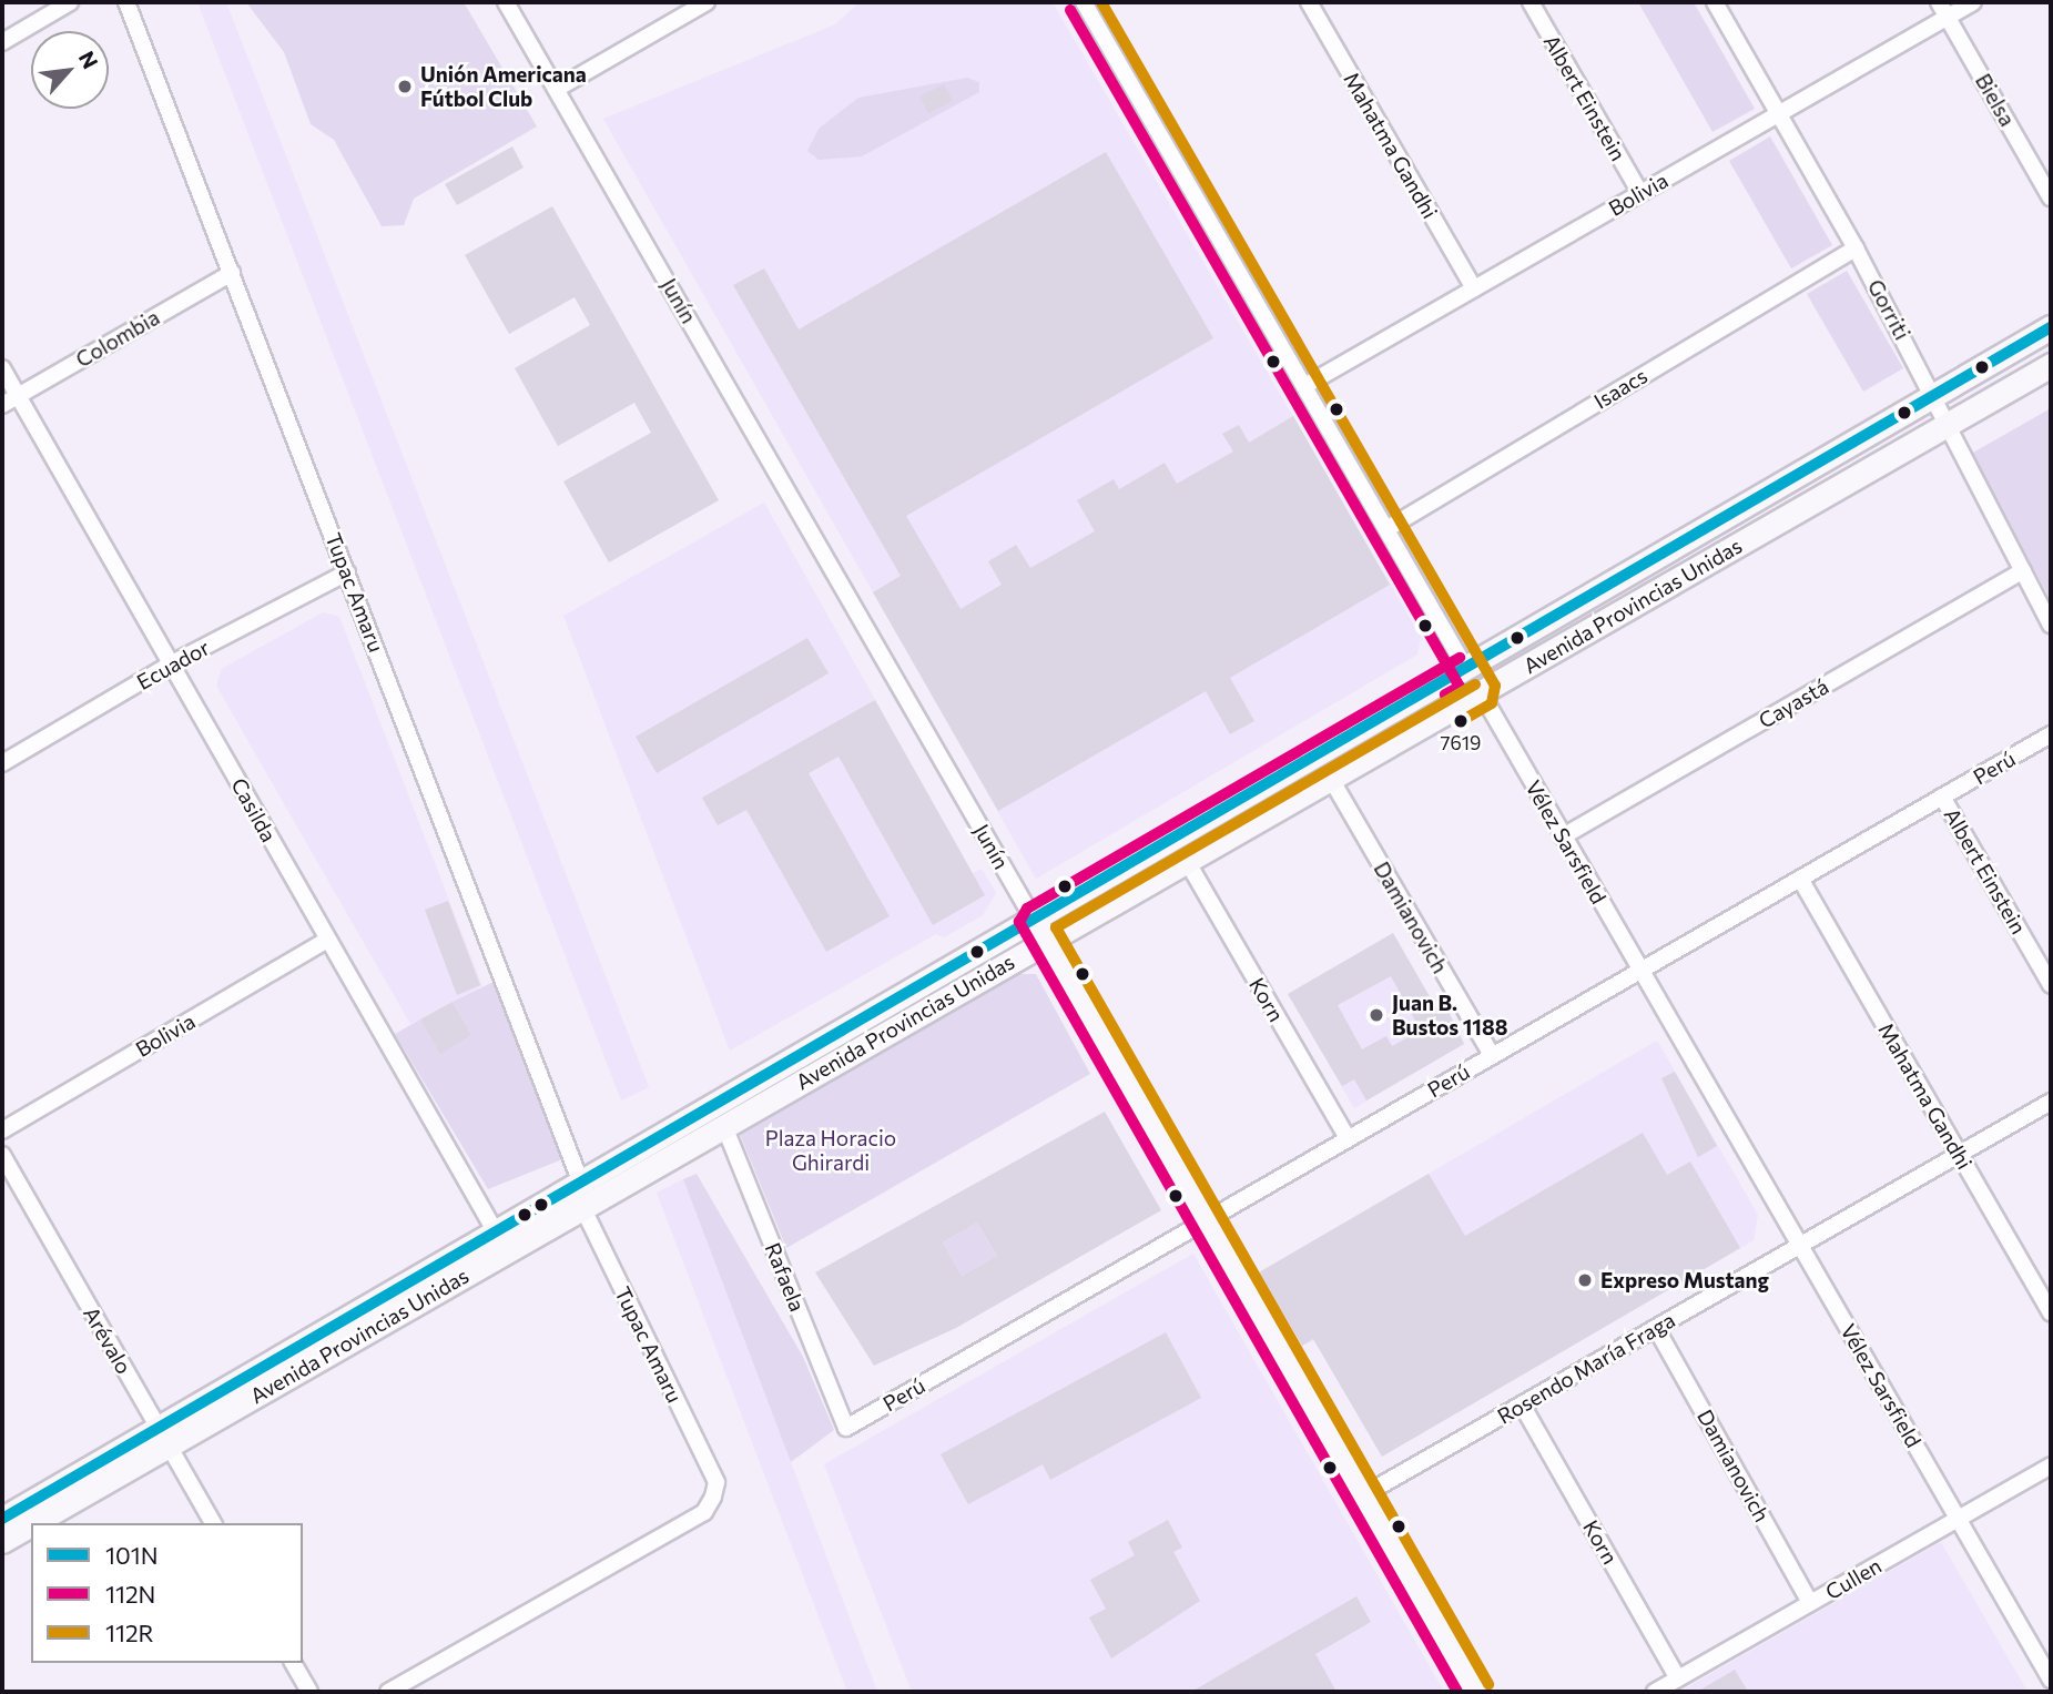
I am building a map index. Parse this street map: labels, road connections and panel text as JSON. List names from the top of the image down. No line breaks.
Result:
{"streets":{"main road":["Junín","Avenida Provincias Unidas","Vélez Sarsfield"],"street":["Albert Einstein","Bielsa","Mahatma Gandhi","Bolivia","Gorriti","Colombia","Isaacs","Tupac Amaru","Ecuador","Cayastá","Perú","Casilda","Damianovich","Korn","Rafaela","Arévalo","Rosendo María Fraga","Cullen"]},"crossings":[["Albert Einstein","Bolivia"],["Albert Einstein","Perú"],["Bielsa","Bolivia"],["Mahatma Gandhi","Bolivia"],["Mahatma Gandhi","Perú"],["Mahatma Gandhi","Rosendo María Fraga"],["Bolivia","Gorriti"],["Bolivia","Casilda"],["Bolivia","Vélez Sarsfield"],["Junín","Avenida Provincias Unidas"],["Junín","Perú"],["Junín","Rosendo María Fraga"],["Gorriti","Isaacs"],["Gorriti","Avenida Provincias Unidas"],["Gorriti","Cayastá"],["Colombia","Tupac Amaru"],["Colombia","Casilda"],["Isaacs","Vélez Sarsfield"],["Tupac Amaru","Avenida Provincias Unidas"],["Tupac Amaru","Ecuador"],["Avenida Provincias Unidas","Casilda"],["Avenida Provincias Unidas","Vélez Sarsfield"],["Avenida Provincias Unidas","Damianovich"],["Avenida Provincias Unidas","Korn"],["Avenida Provincias Unidas","Rafaela"],["Avenida Provincias Unidas","Arévalo"],["Ecuador","Casilda"],["Cayastá","Vélez Sarsfield"],["Perú","Vélez Sarsfield"],["Perú","Damianovich"],["Perú","Korn"],["Perú","Rafaela"],["Vélez Sarsfield","Rosendo María Fraga"],["Vélez Sarsfield","Cullen"],["Damianovich","Rosendo María Fraga"],["Damianovich","Cullen"],["Korn","Rosendo María Fraga"],["Korn","Cullen"]],"parks":["Plaza Horacio Ghirardi"],"places":["Unión Americana Fútbol Club","7619","Juan B. Bustos 1188","Expreso Mustang"],"lines":["transit line 112R","transit line 112N","transit line 101N"],"legend":["101N","112N","112R"],"north":"top right"}
